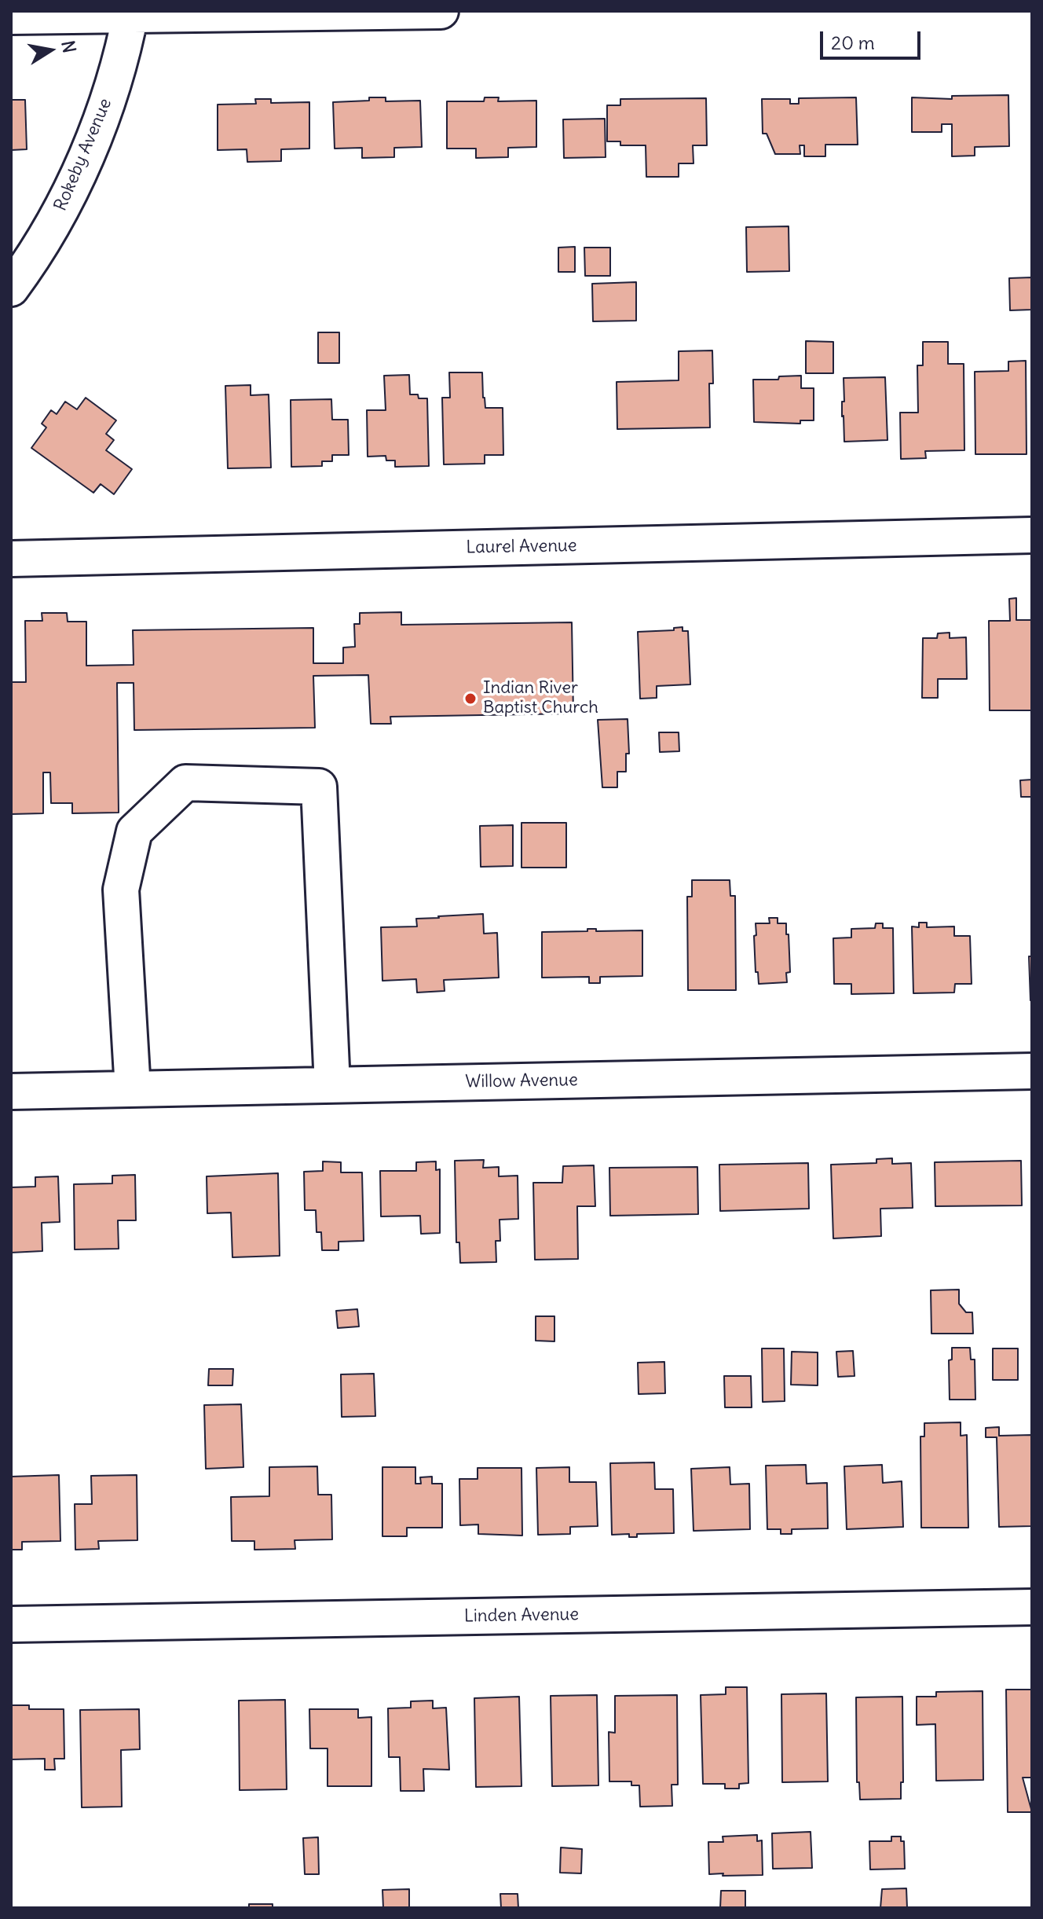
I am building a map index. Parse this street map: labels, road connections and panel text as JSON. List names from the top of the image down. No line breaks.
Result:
{"streets":{"street":["Rokeby Avenue","Laurel Avenue","Willow Avenue","Linden Avenue"]},"places":["Indian River Baptist Church"],"scale_bar":"20 m","north":"right"}
